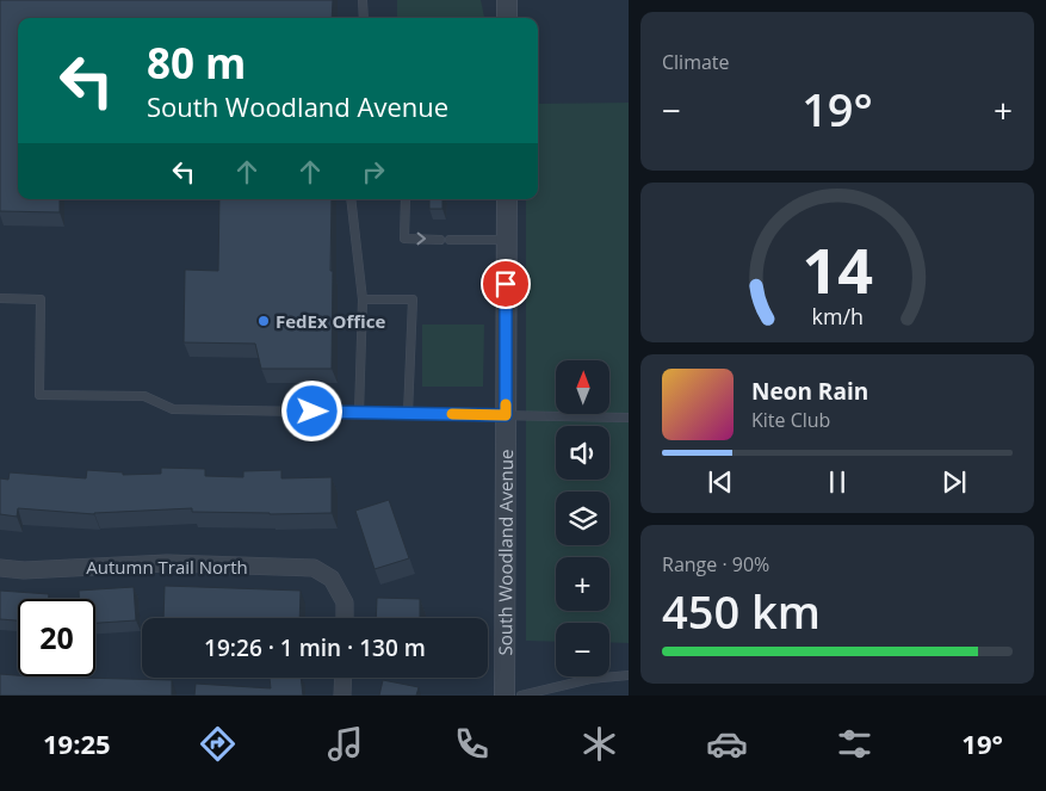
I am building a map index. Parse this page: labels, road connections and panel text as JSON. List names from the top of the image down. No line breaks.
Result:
{"streets":{"street":["South Woodland Avenue","Autumn Trail North"]},"places":["FedEx Office"],"north":"top","page":{"tile":["Climate",["Range · 90%","450 km"]],"turn":["80 m","South Woodland Avenue"],"heat":["−","19°","+"],"map_buttons":["+","−"],"song":["Neon Rain","Kite Club"],"limit":"20","trip":"19:26 · 1 min · 130 m","tabs":["19:25","19°"],"gauge":["14","km/h"]}}
